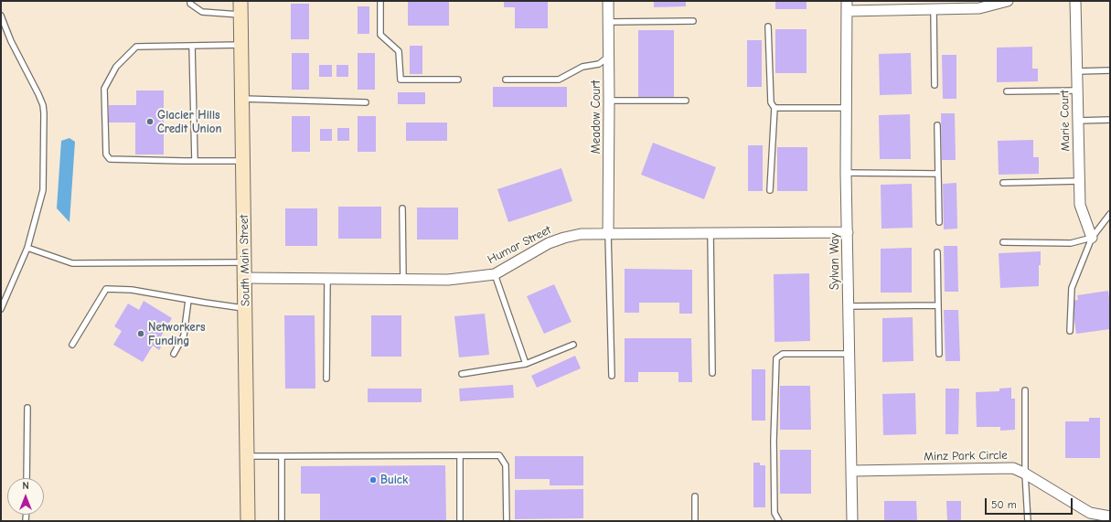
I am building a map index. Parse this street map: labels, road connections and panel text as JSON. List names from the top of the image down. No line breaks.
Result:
{"streets":{"main road":["South Main Street"],"street":["Meadow Court","Marie Court","Humar Street","Sylvan Way","Minz Park Circle"]},"crossings":[["Meadow Court","Humar Street"],["Humar Street","South Main Street"],["Humar Street","Sylvan Way"],["Sylvan Way","Minz Park Circle"]],"places":["Glacier Hills Credit Union","Networkers Funding","Buick"],"scale_bar":"50 m","north":"top"}
